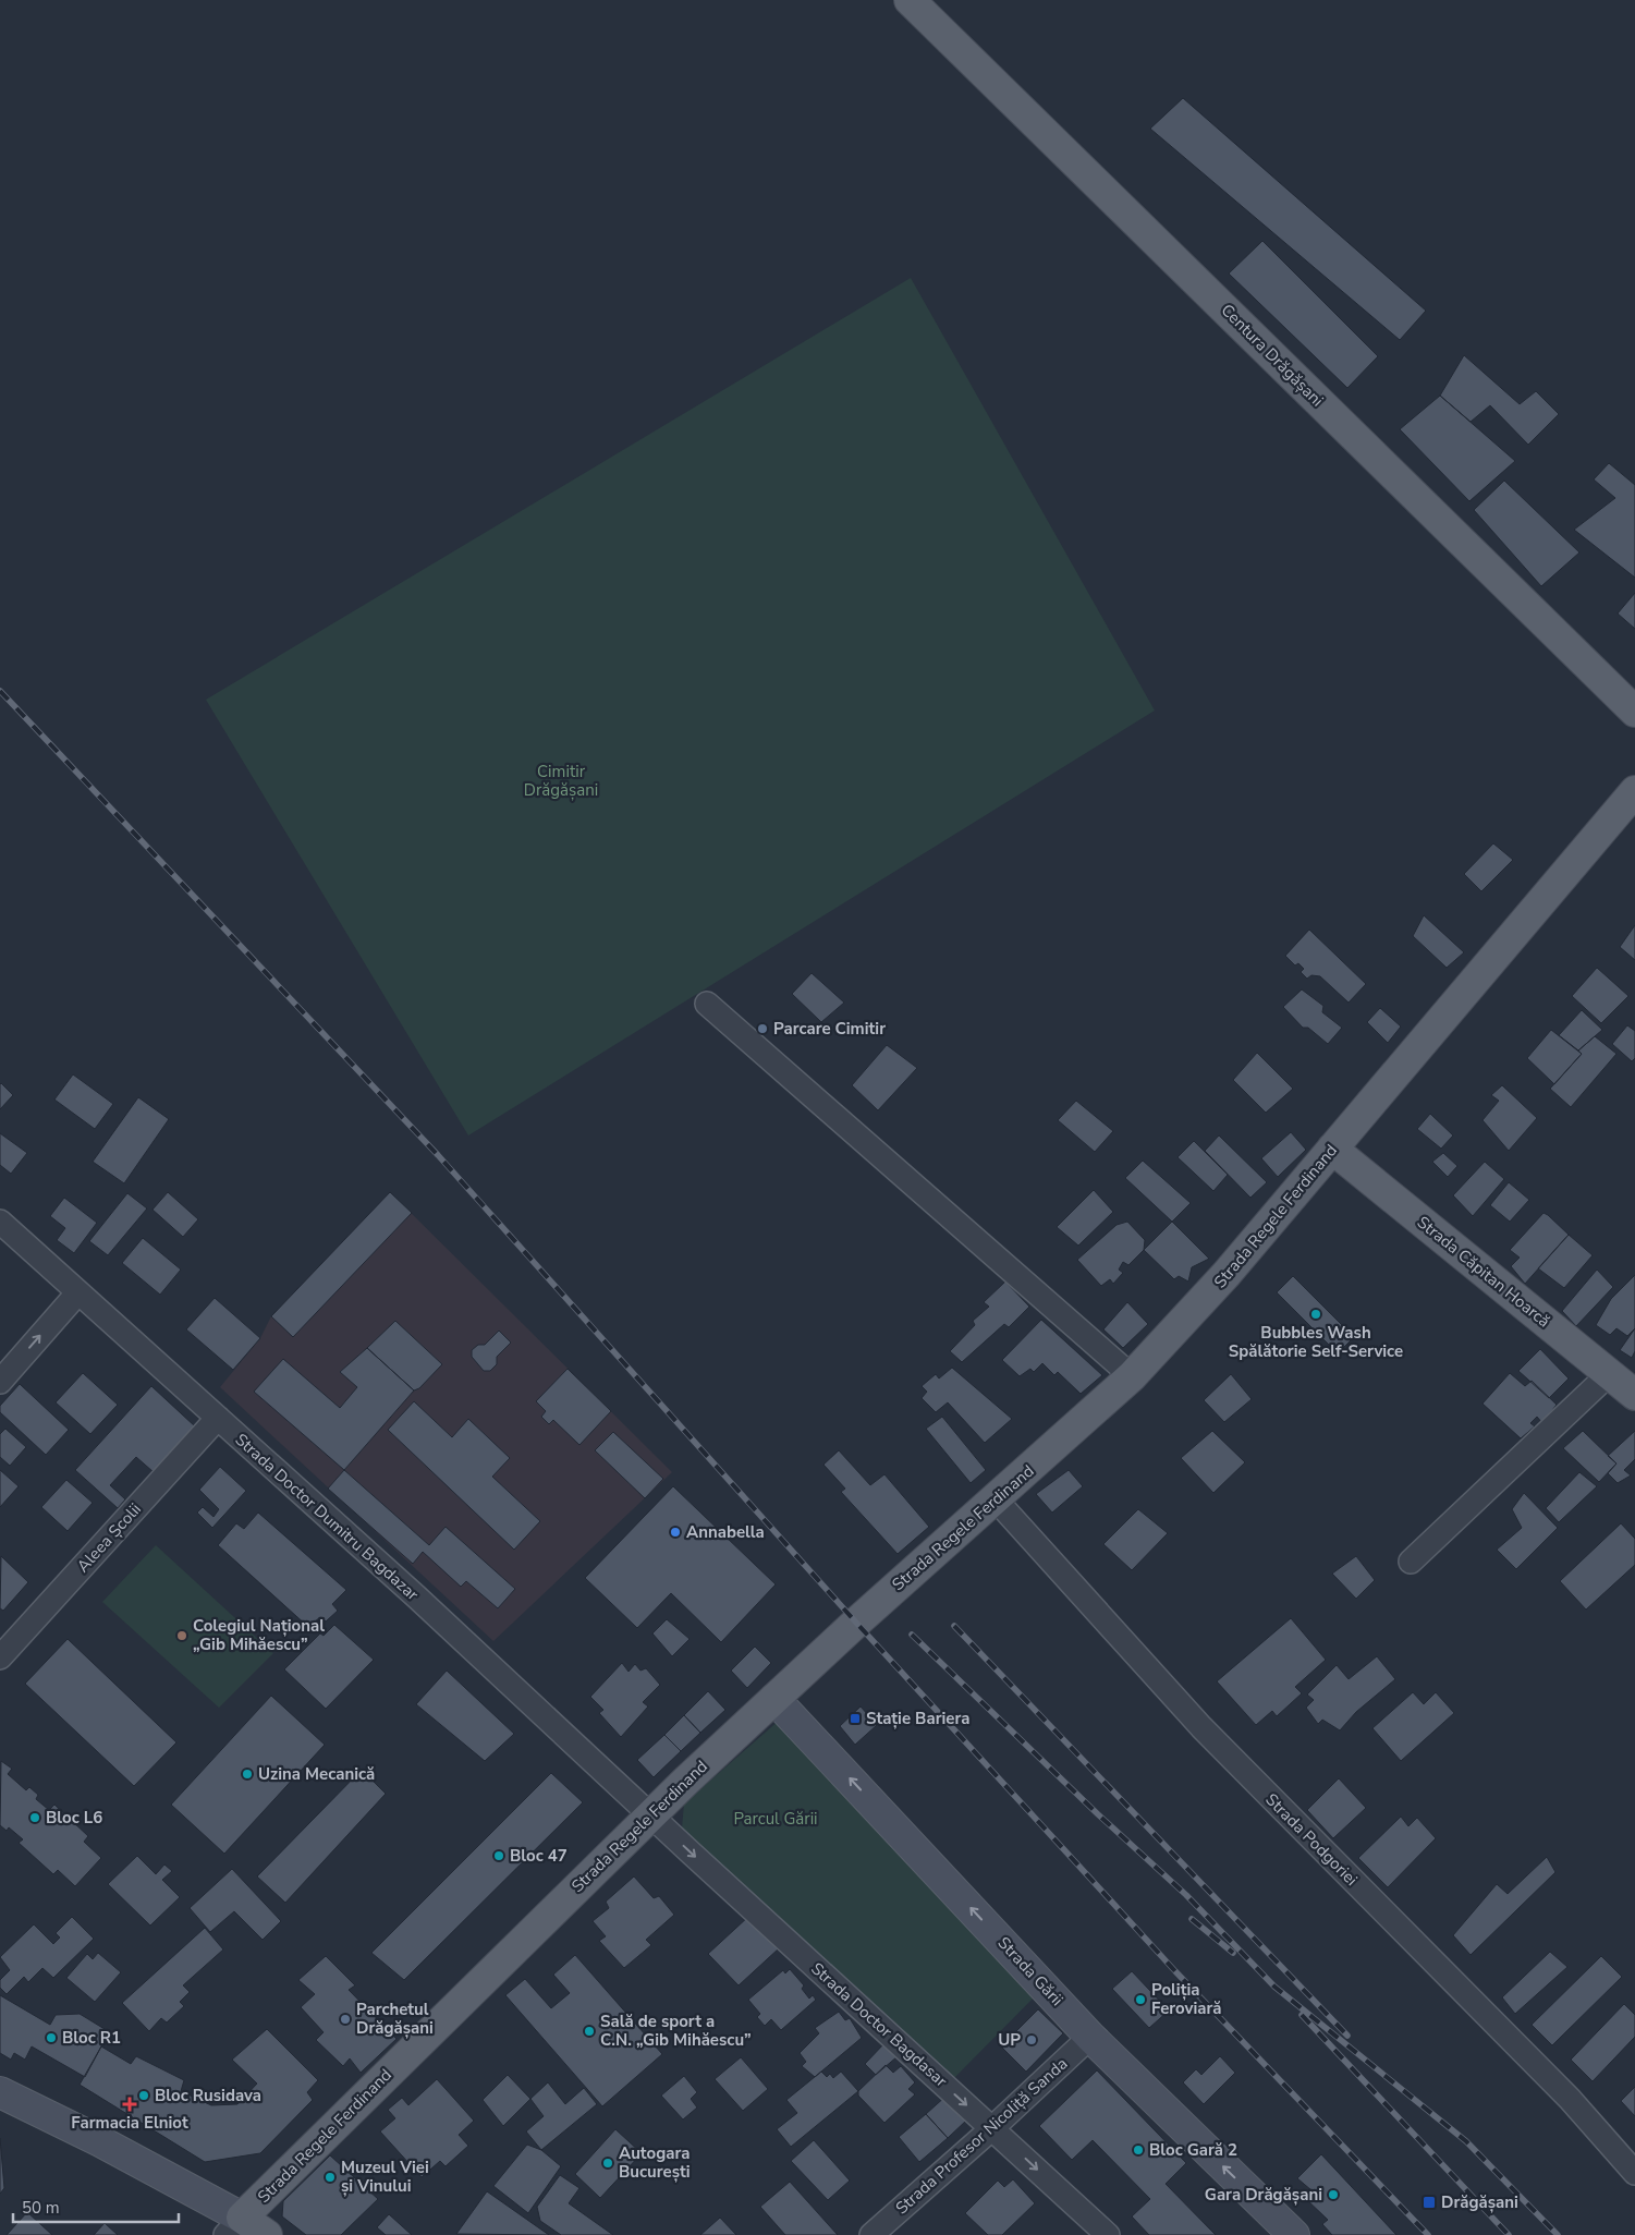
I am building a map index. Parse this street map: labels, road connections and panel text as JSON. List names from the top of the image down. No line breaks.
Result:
{"streets":{"main road":["Centura Drăgășani","Strada Regele Ferdinand","Strada Căpitan Hoarcă"],"street":["Strada Doctor Dumitru Bagdazar","Aleea Școlii","Strada Podgoriei","Strada Gării","Strada Doctor Bagdasar","Strada Profesor Nicoliță Sanda"]},"crossings":[["Strada Regele Ferdinand","Strada Căpitan Hoarcă"],["Strada Regele Ferdinand","Strada Doctor Dumitru Bagdazar"],["Strada Regele Ferdinand","Strada Podgoriei"],["Strada Regele Ferdinand","Strada Gării"],["Strada Regele Ferdinand","Strada Doctor Bagdasar"],["Strada Doctor Dumitru Bagdazar","Aleea Școlii"],["Strada Doctor Dumitru Bagdazar","Strada Doctor Bagdasar"],["Strada Gării","Strada Profesor Nicoliță Sanda"],["Strada Doctor Bagdasar","Strada Profesor Nicoliță Sanda"]],"one_way":["Strada Gării","Strada Doctor Bagdasar"],"parks":["Cimitir Drăgășani","Parcul Gării"],"places":{"other":["Parcare Cimitir","Bubbles Wash Spălătorie Self-Service","Annabella","Colegiul Național „Gib Mihăescu”","Uzina Mecanică","Bloc L6","Bloc 47","Poliția Feroviară","Parchetul Drăgășani","Sală de sport a C.N. „Gib Mihăescu”","Bloc R1","UP","Bloc Rusidava","Bloc Gară 2","Autogara București","Muzeul Viei și Vinului","Gara Drăgășani"],"transit":["Stație Bariera","Drăgășani"],"health":["Farmacia Elniot"]},"scale_bar":"50 m"}
